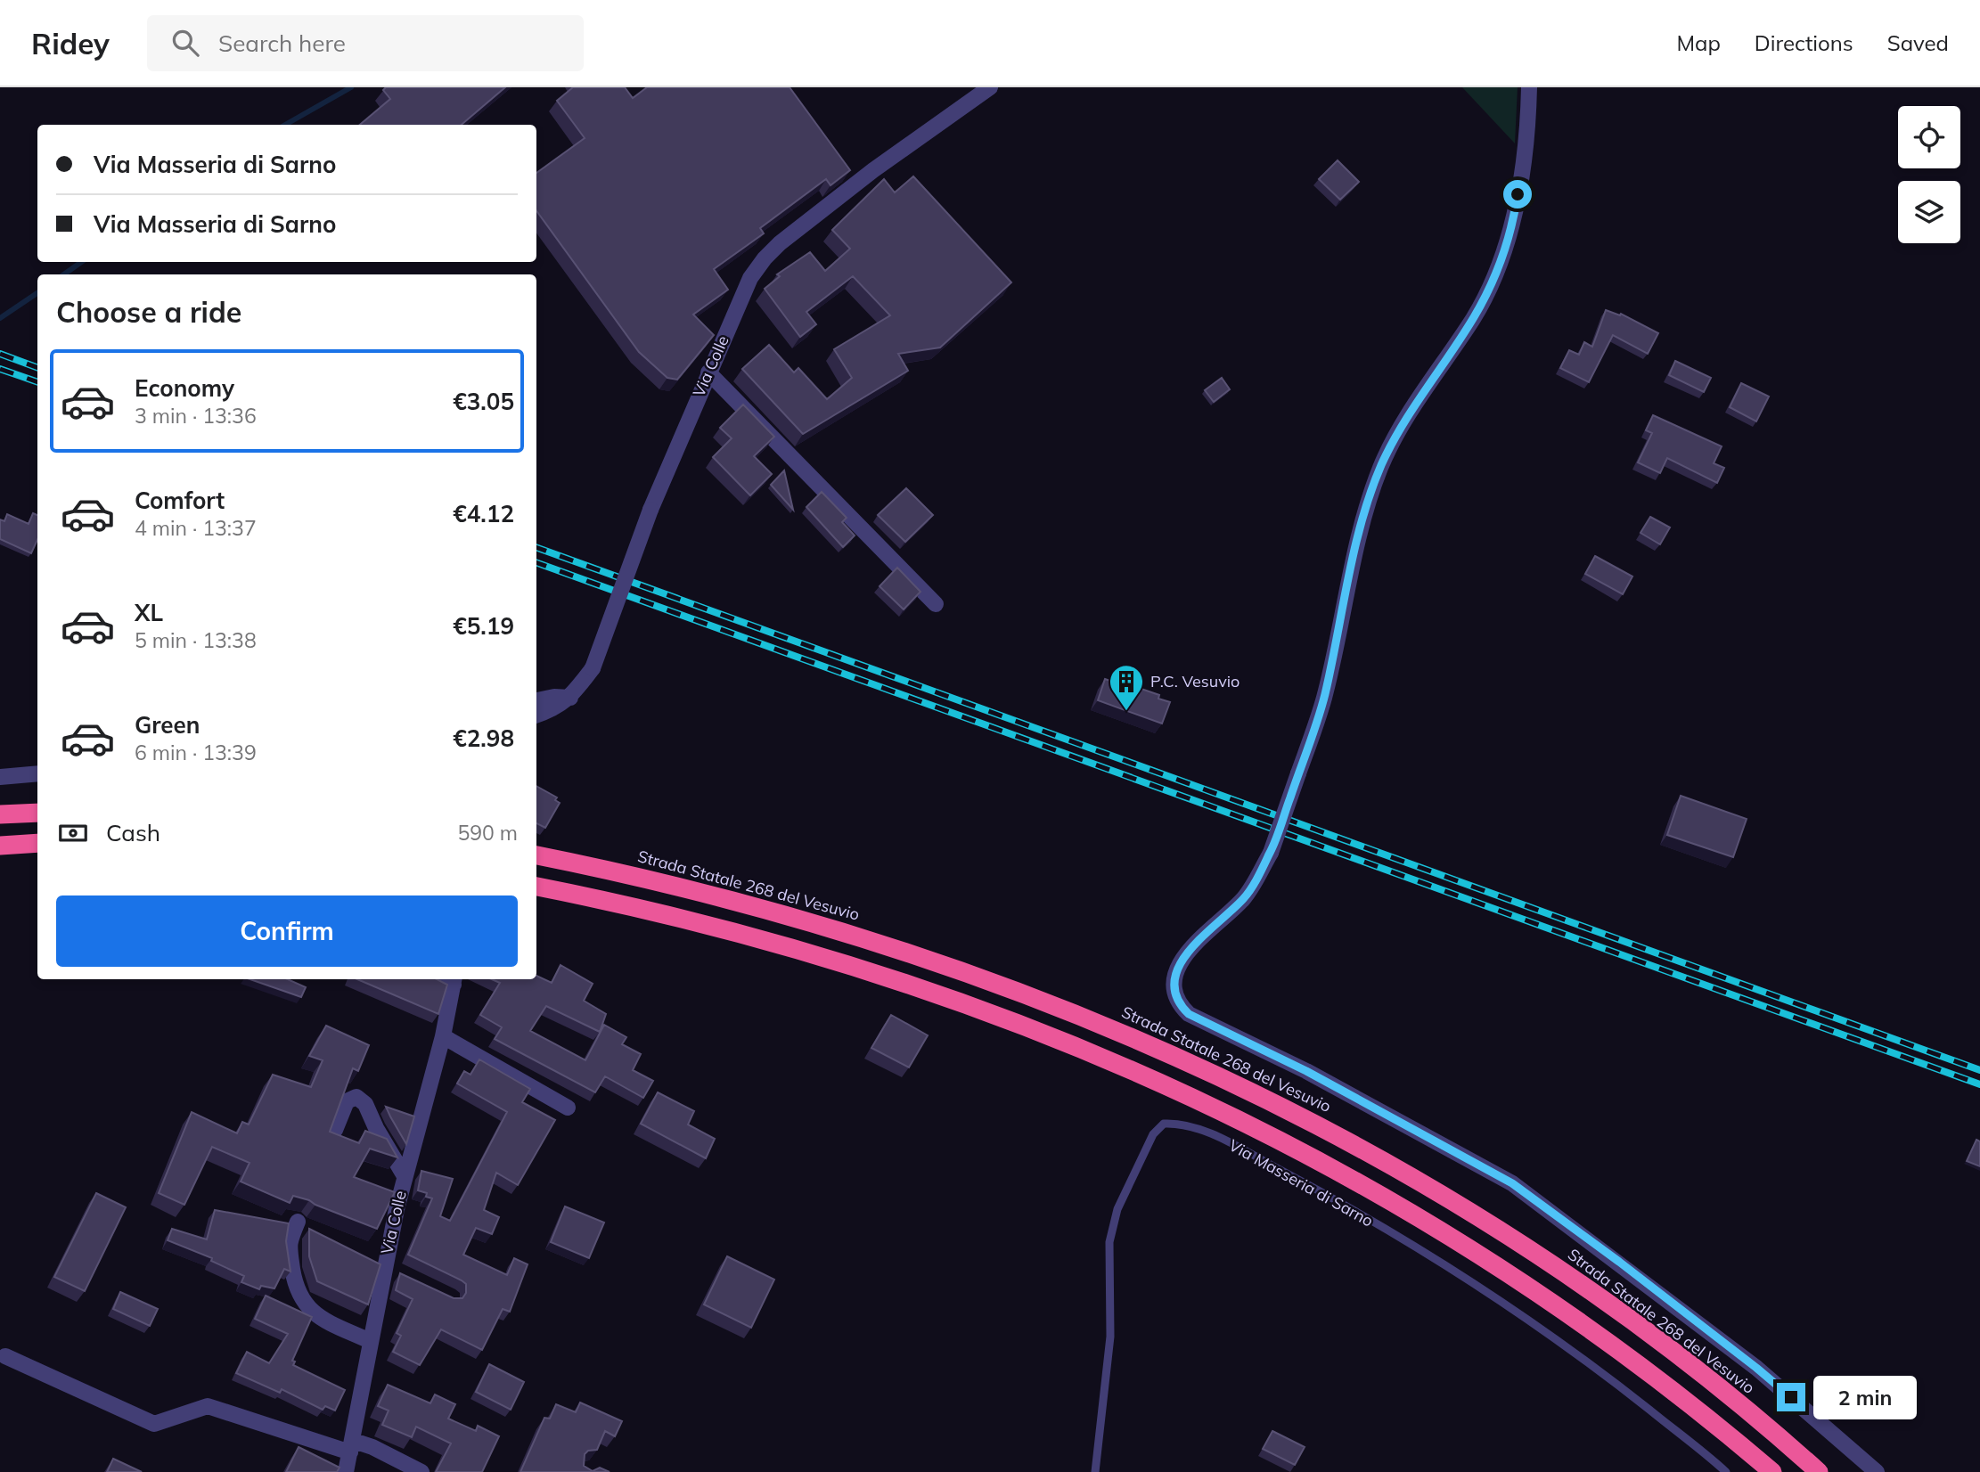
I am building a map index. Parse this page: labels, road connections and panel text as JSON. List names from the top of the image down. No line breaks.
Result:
{"streets":{"highway":["Strada Statale 268 del Vesuvio"],"street":["Via Colle"],"lane":["Via Masseria di Sarno"]},"places":{"building":["P.C. Vesuvio"]},"page":{"header":"Ridey","search":"Search here","nav":["Map","Directions","Saved"],"banner":["Via Masseria di Sarno","Via Masseria di Sarno"],"heading":"Choose a ride","list":[{"name":"Economy","note":"3 min · 13:36","value":"€3.05"},{"name":"Comfort","note":"4 min · 13:37","value":"€4.12"},{"name":"XL","note":"5 min · 13:38","value":"€5.19"},{"name":"Green","note":"6 min · 13:39","value":"€2.98"}],"pay":["Cash","590 m"],"buttons":"Confirm","bubble":"2 min"}}
